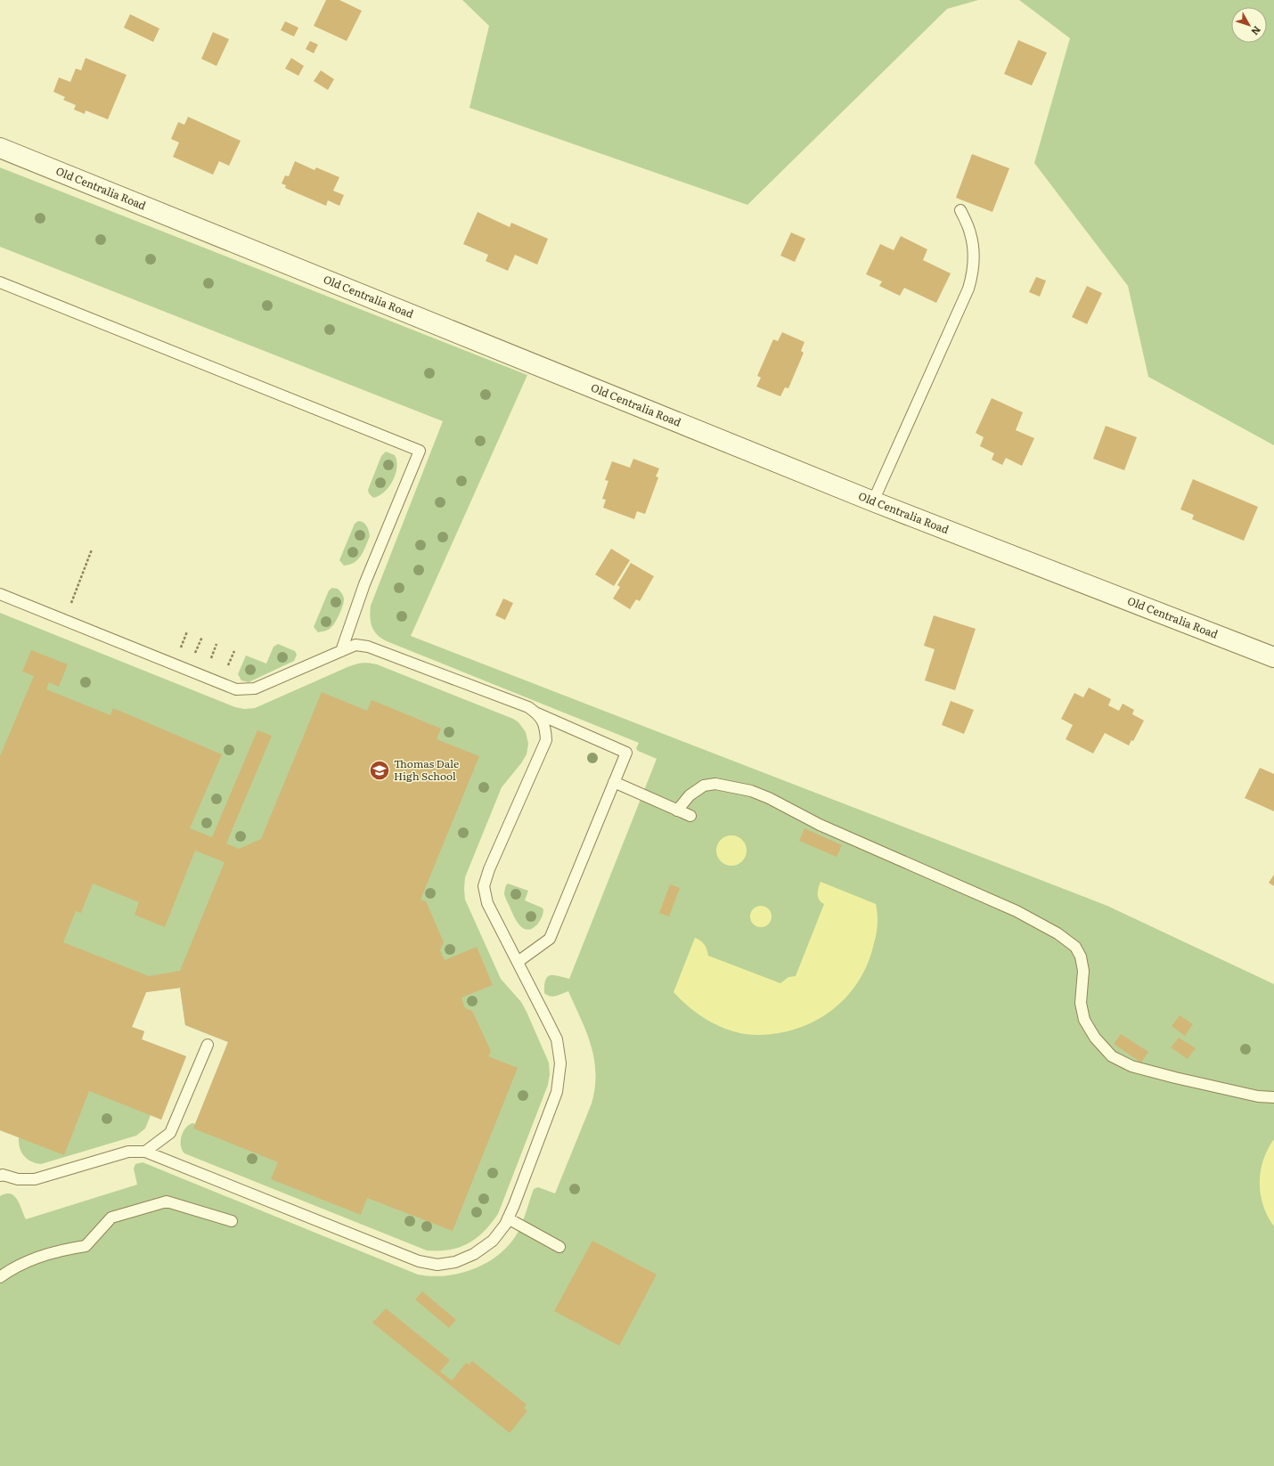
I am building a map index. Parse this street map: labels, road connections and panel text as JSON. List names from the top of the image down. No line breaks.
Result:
{"streets":{"street":["Old Centralia Road"]},"places":{"school or university":["Thomas Dale High School"]},"north":"bottom right"}
